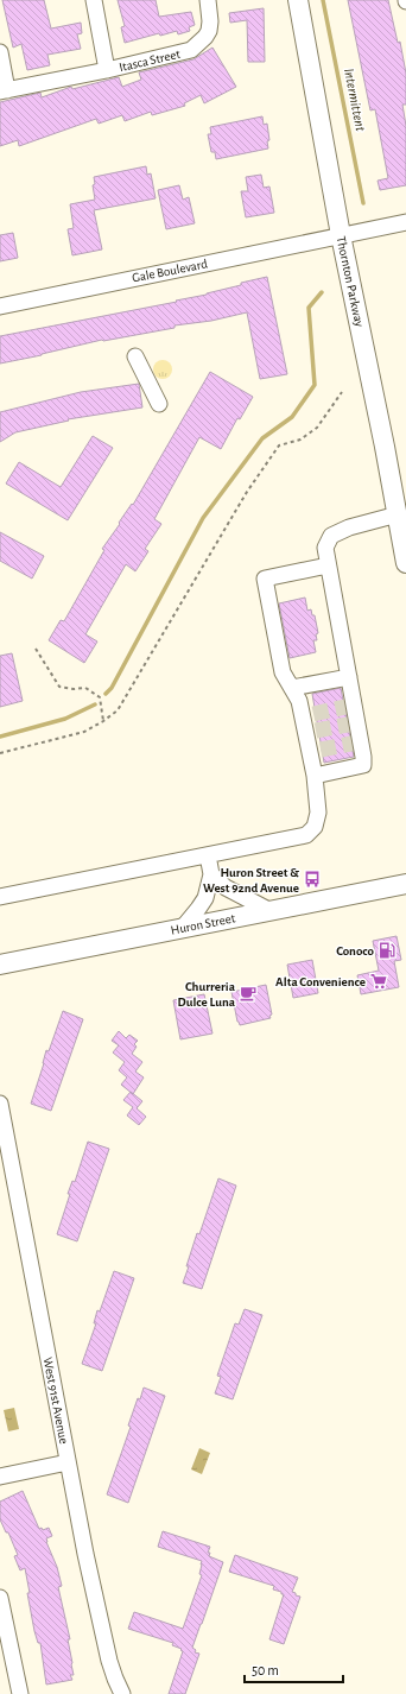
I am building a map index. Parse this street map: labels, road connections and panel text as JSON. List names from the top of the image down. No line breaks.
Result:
{"streets":{"main road":["Thornton Parkway","Huron Street"],"street":["Itasca Street","Gale Boulevard","West 91st Avenue"]},"crossings":[["Gale Boulevard","Thornton Parkway"]],"water":["Intermittent"],"places":{"bus stop":["Huron Street & West 92nd Avenue"],"fuel station":["Conoco"],"supermarket":["Alta Convenience"],"cafe":["Churreria Dulce Luna"]},"scale_bar":"50 m"}
